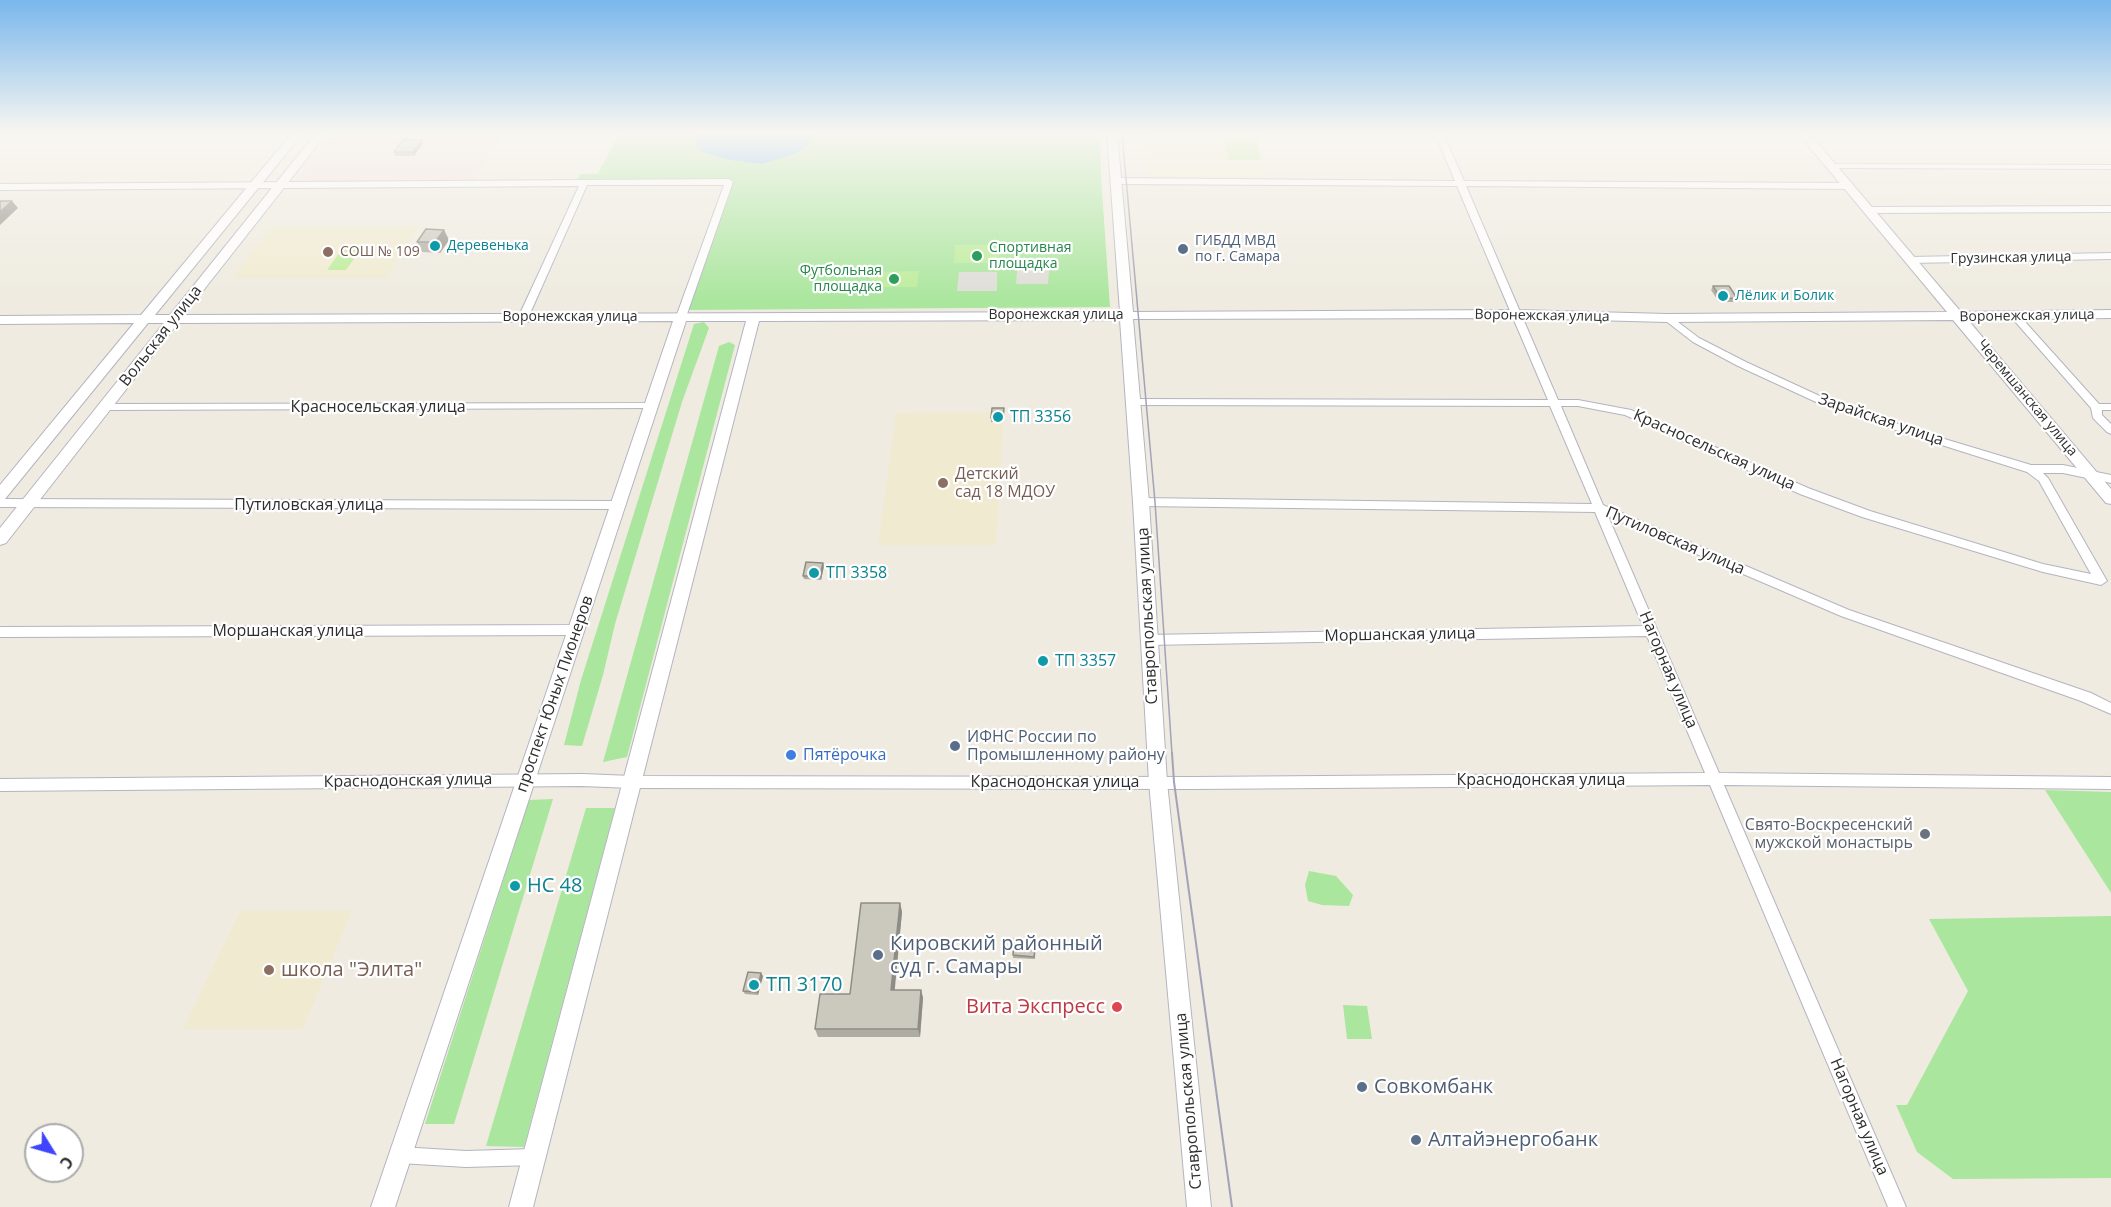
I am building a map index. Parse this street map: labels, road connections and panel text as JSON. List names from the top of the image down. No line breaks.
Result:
{"streets":{"street":["Грузинская улица","Воронежская улица","Вольская улица","Черемшанская улица","Красносельская улица","Зарайская улица","Путиловская улица","Ставропольская улица","Моршанская улица","Нагорная улица","проспект Юных Пионеров","Краснодонская улица"]},"crossings":[["Грузинская улица","Черемшанская улица"],["Воронежская улица","Вольская улица"],["Воронежская улица","Черемшанская улица"],["Воронежская улица","Зарайская улица"],["Воронежская улица","Ставропольская улица"],["Воронежская улица","Нагорная улица"],["Воронежская улица","проспект Юных Пионеров"],["Вольская улица","Красносельская улица"],["Вольская улица","Путиловская улица"],["Черемшанская улица","Зарайская улица"],["Красносельская улица","Зарайская улица"],["Красносельская улица","Ставропольская улица"],["Красносельская улица","Нагорная улица"],["Красносельская улица","проспект Юных Пионеров"],["Путиловская улица","Ставропольская улица"],["Путиловская улица","Нагорная улица"],["Путиловская улица","проспект Юных Пионеров"],["Ставропольская улица","Моршанская улица"],["Ставропольская улица","Краснодонская улица"],["Моршанская улица","Нагорная улица"],["Моршанская улица","проспект Юных Пионеров"],["Нагорная улица","Краснодонская улица"],["проспект Юных Пионеров","Краснодонская улица"]],"places":["Деревенька","ГИБДД МВД по г. Самара","СОШ № 109","Спортивная площадка","Футбольная площадка","Лёлик и Болик","ТП 3356","Детский сад 18 МДОУ","ТП 3358","ТП 3357","ИФНС России по Промышленному району","Пятёрочка","Свято-Воскресенский мужской монастырь","НС 48","Кировский районный суд г. Самары","школа \"Элита\"","ТП 3170","Вита Экспресс","Совкомбанк","Алтайэнергобанк"],"north":"bottom right"}
